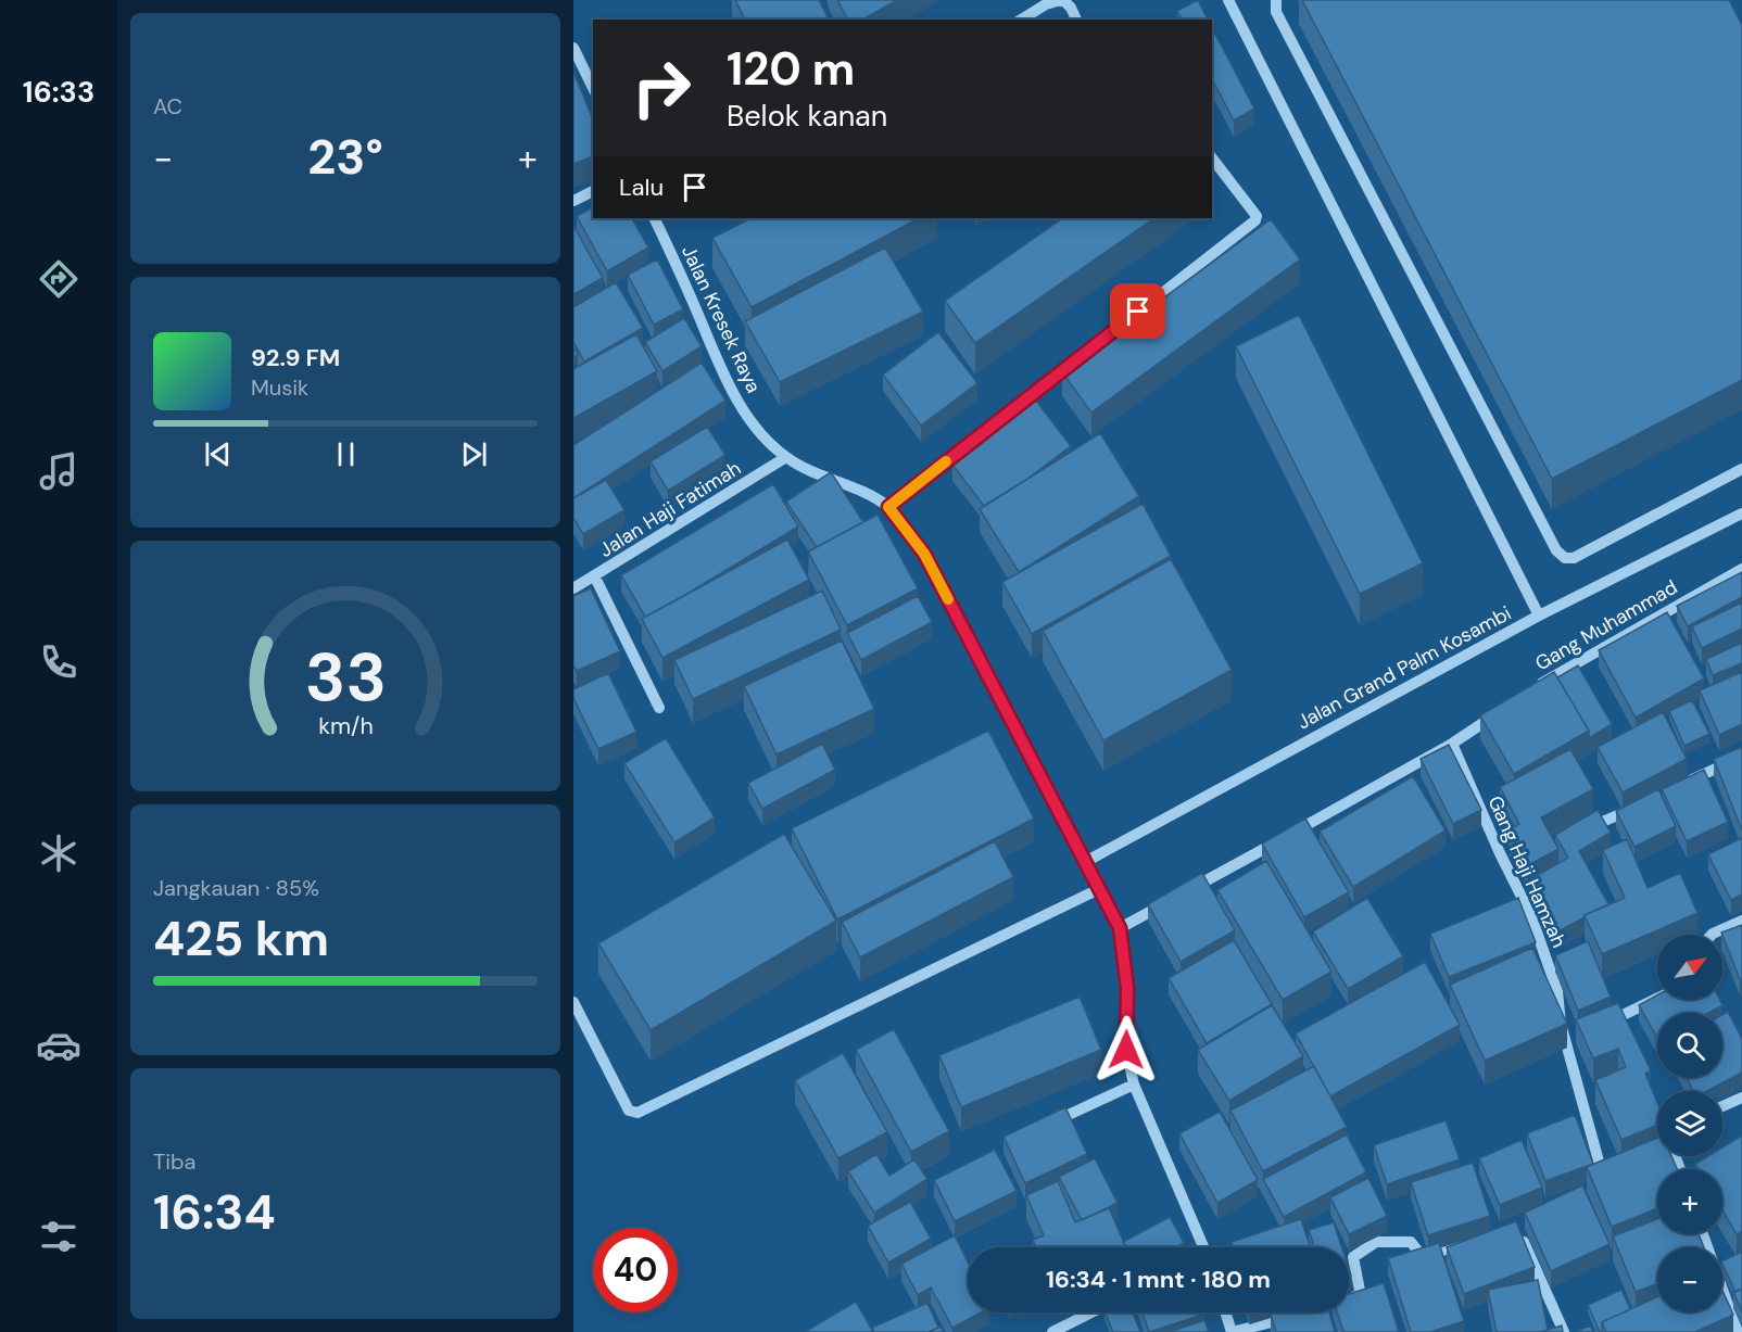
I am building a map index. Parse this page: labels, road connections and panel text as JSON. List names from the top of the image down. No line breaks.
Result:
{"streets":{"street":["Jalan Kresek Raya","Jalan Haji Fatimah","Gang Muhammad","Jalan Grand Palm Kosambi","Gang Haji Hamzah"]},"crossings":[["Jalan Kresek Raya","Jalan Haji Fatimah"],["Jalan Kresek Raya","Jalan Grand Palm Kosambi"]],"north":"top right","page":{"tabs":"16:33","tile":["AC",["Jangkauan · 85%","425 km"],["Tiba","16:34"]],"turn":["120 m","Belok kanan"],"heat":["−","23°","+"],"then":"Lalu","song":["92.9 FM","Musik"],"map_buttons":["+","−"],"limit":"40","trip":"16:34 · 1 mnt · 180 m","gauge":["33","km/h"]}}
